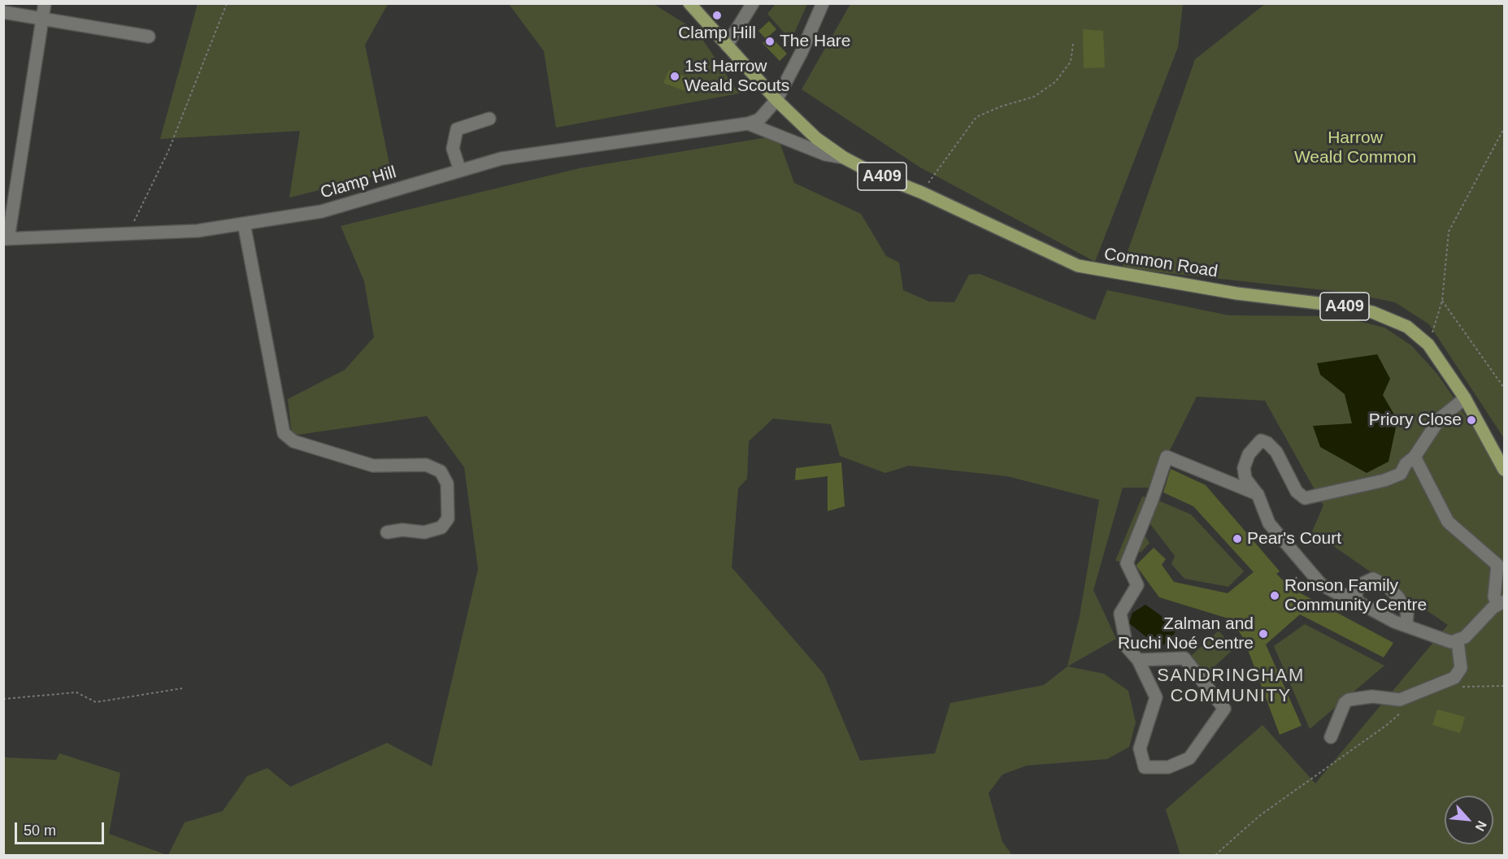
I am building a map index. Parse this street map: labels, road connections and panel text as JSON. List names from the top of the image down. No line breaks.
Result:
{"streets":{"main road":["A409","Common Road"],"street":["Clamp Hill"]},"crossings":[["A409","Clamp Hill"],["A409","Common Road"],["Clamp Hill","Common Road"]],"districts":["SANDRINGHAM COMMUNITY"],"parks":["Harrow Weald Common"],"places":["Clamp Hill","The Hare","1st Harrow Weald Scouts","Priory Close","Pear's Court","Ronson Family Community Centre","Zalman and Ruchi Noé Centre"],"scale_bar":"50 m","north":"bottom right"}
